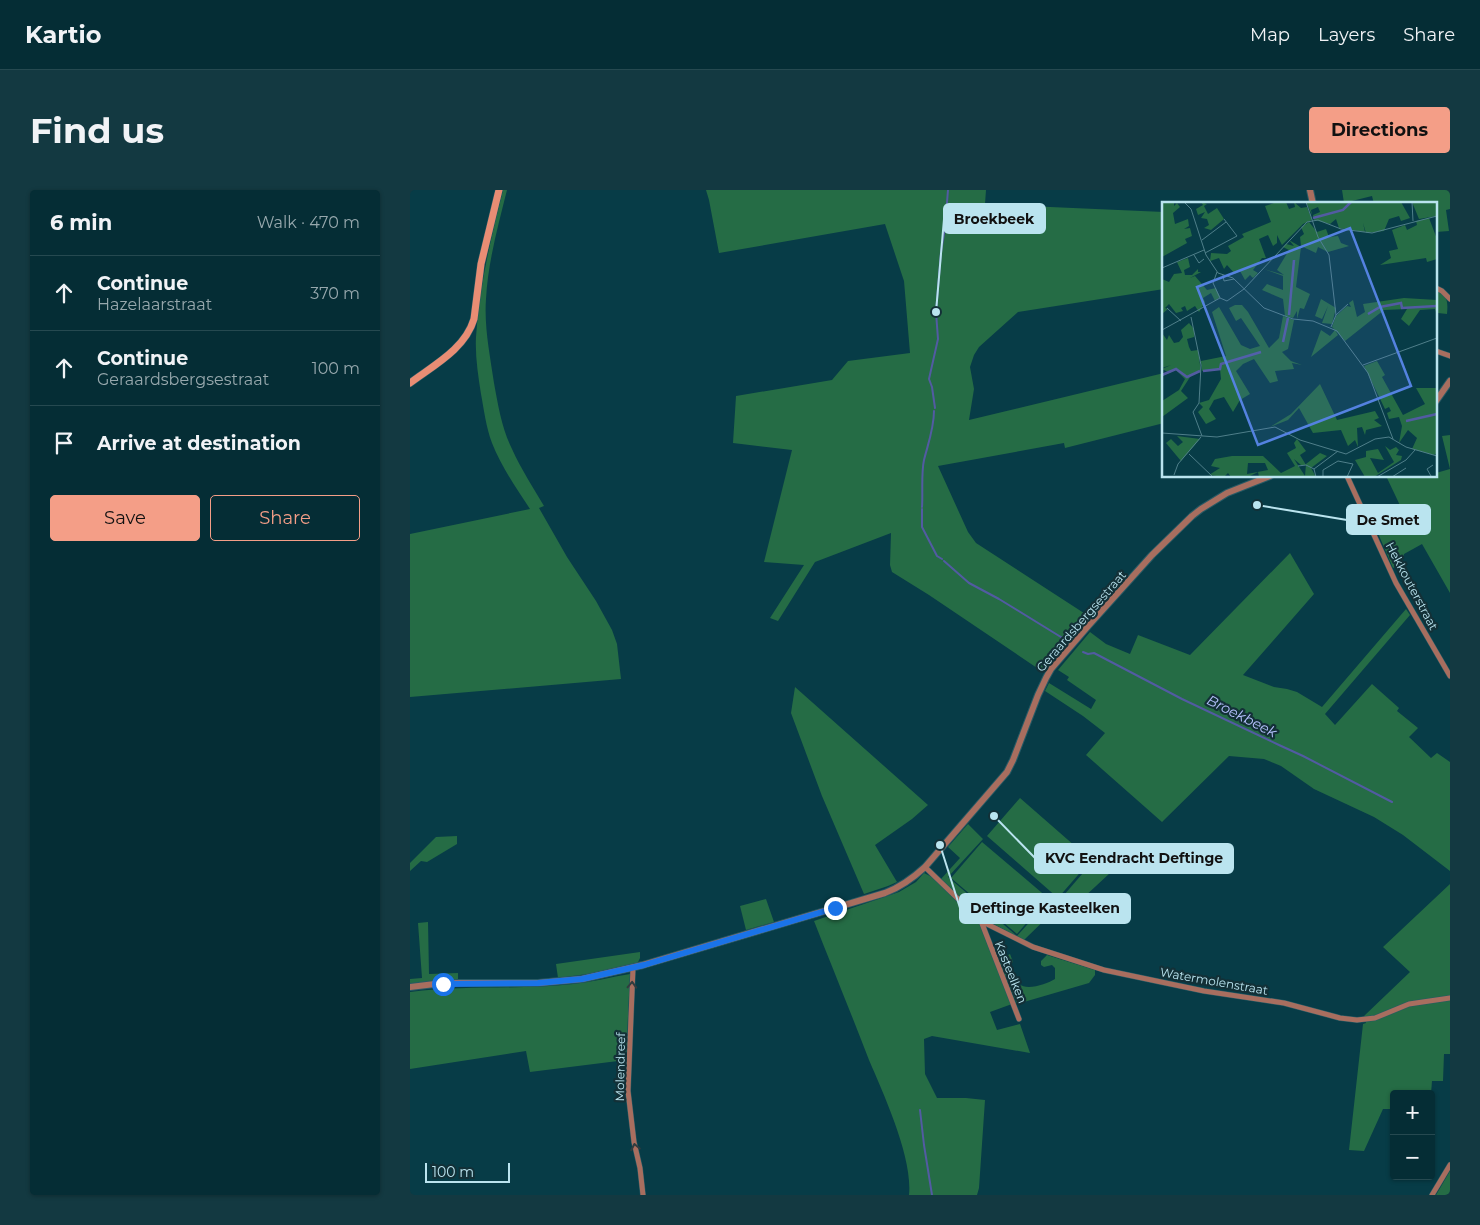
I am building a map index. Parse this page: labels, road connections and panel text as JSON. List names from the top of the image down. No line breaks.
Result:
{"streets":{"street":["Hekkouterstraat","Geraardsbergsestraat","Kasteelken","Watermolenstraat","Molendreef"]},"crossings":[["Geraardsbergsestraat","Kasteelken"],["Geraardsbergsestraat","Molendreef"],["Kasteelken","Watermolenstraat"]],"one_way":["Molendreef"],"water":["Broekbeek"],"places":["Broekbeek","De Smet","KVC Eendracht Deftinge","Deftinge Kasteelken"],"scale_bar":"100 m","page":{"header":"Kartio","nav":["Map","Layers","Share"],"buttons":["Directions",["Save","Share"]],"title":"Find us","heading":["6 min","Walk · 470 m"],"list":[["Continue","Hazelaarstraat","370 m"],["Continue","Geraardsbergsestraat","100 m"],"Arrive at destination"],"map_buttons":["+","−"],"scale":"100 m"}}
